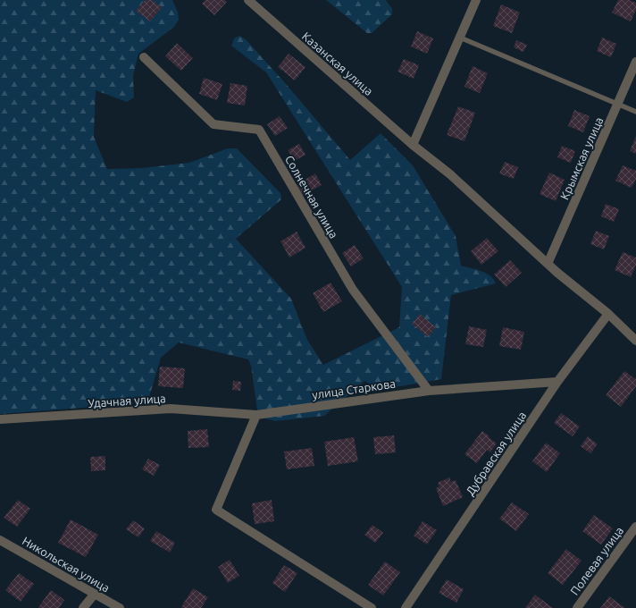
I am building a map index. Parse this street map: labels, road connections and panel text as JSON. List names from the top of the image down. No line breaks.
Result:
{"streets":{"street":["Казанская улица","Крымская улица","Солнечная улица","улица Старкова","Удачная улица","Дубравская улица","Полевая улица","Никольская улица"]},"crossings":[["Казанская улица","Крымская улица"],["Казанская улица","Дубравская улица"],["Солнечная улица","улица Старкова"],["улица Старкова","Удачная улица"],["улица Старкова","Дубравская улица"]]}
